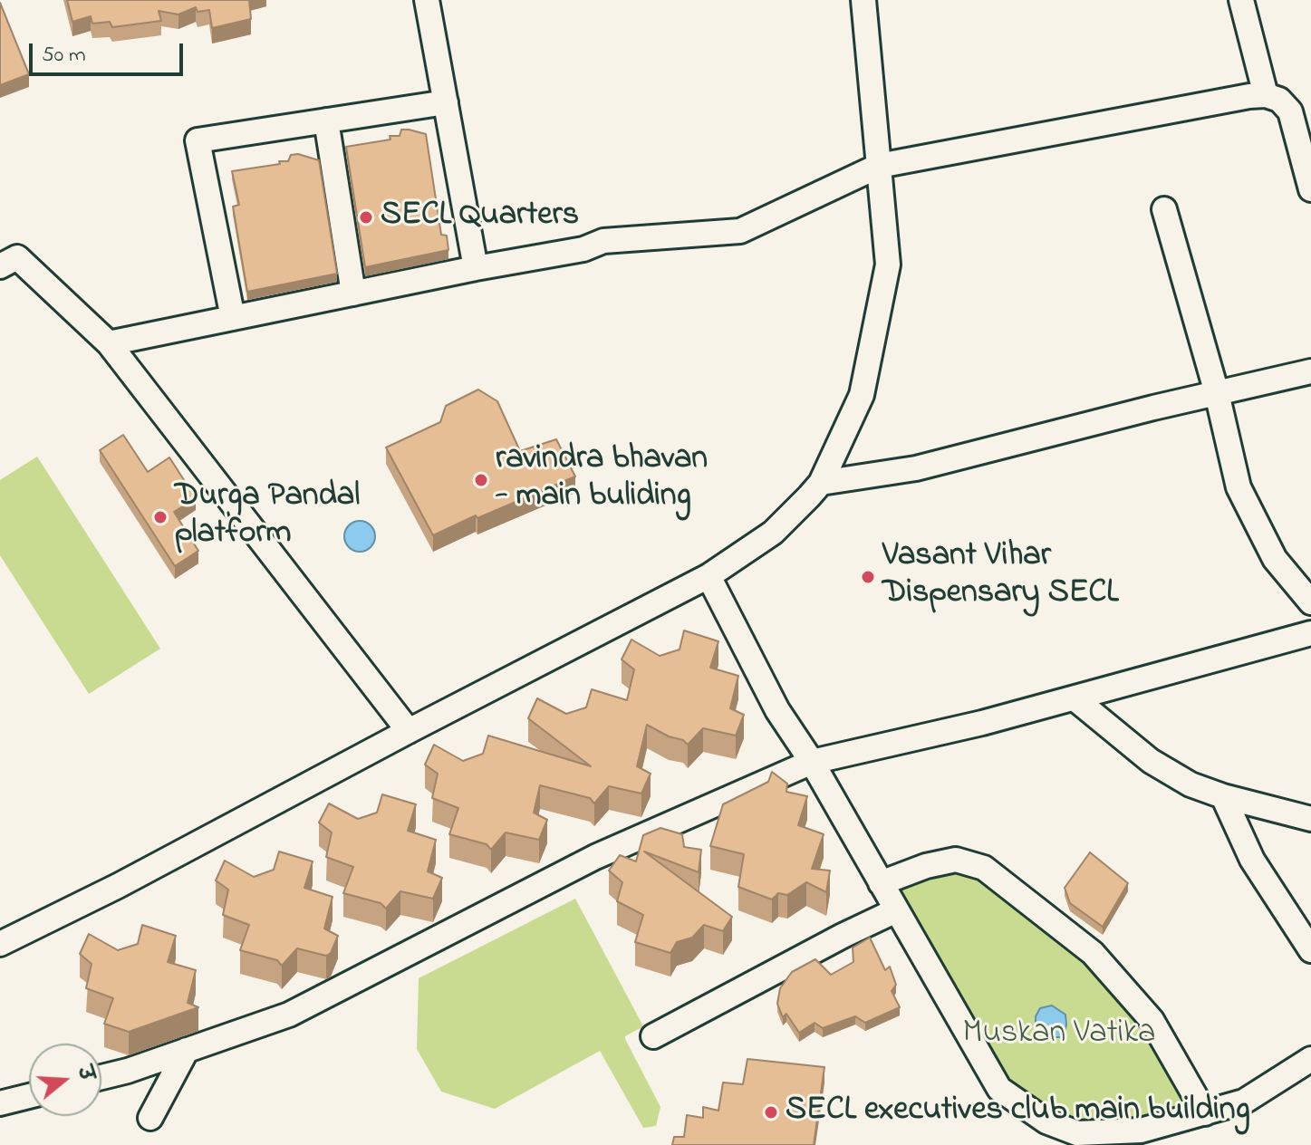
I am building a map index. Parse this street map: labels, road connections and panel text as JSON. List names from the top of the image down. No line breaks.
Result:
{"parks":["Muskan Vatika"],"places":["SECL Quarters","ravindra bhavan - main buliding","Durga Pandal platform","Vasant Vihar Dispensary SECL","SECL executives club main building"],"scale_bar":"50 m","north":"right"}
